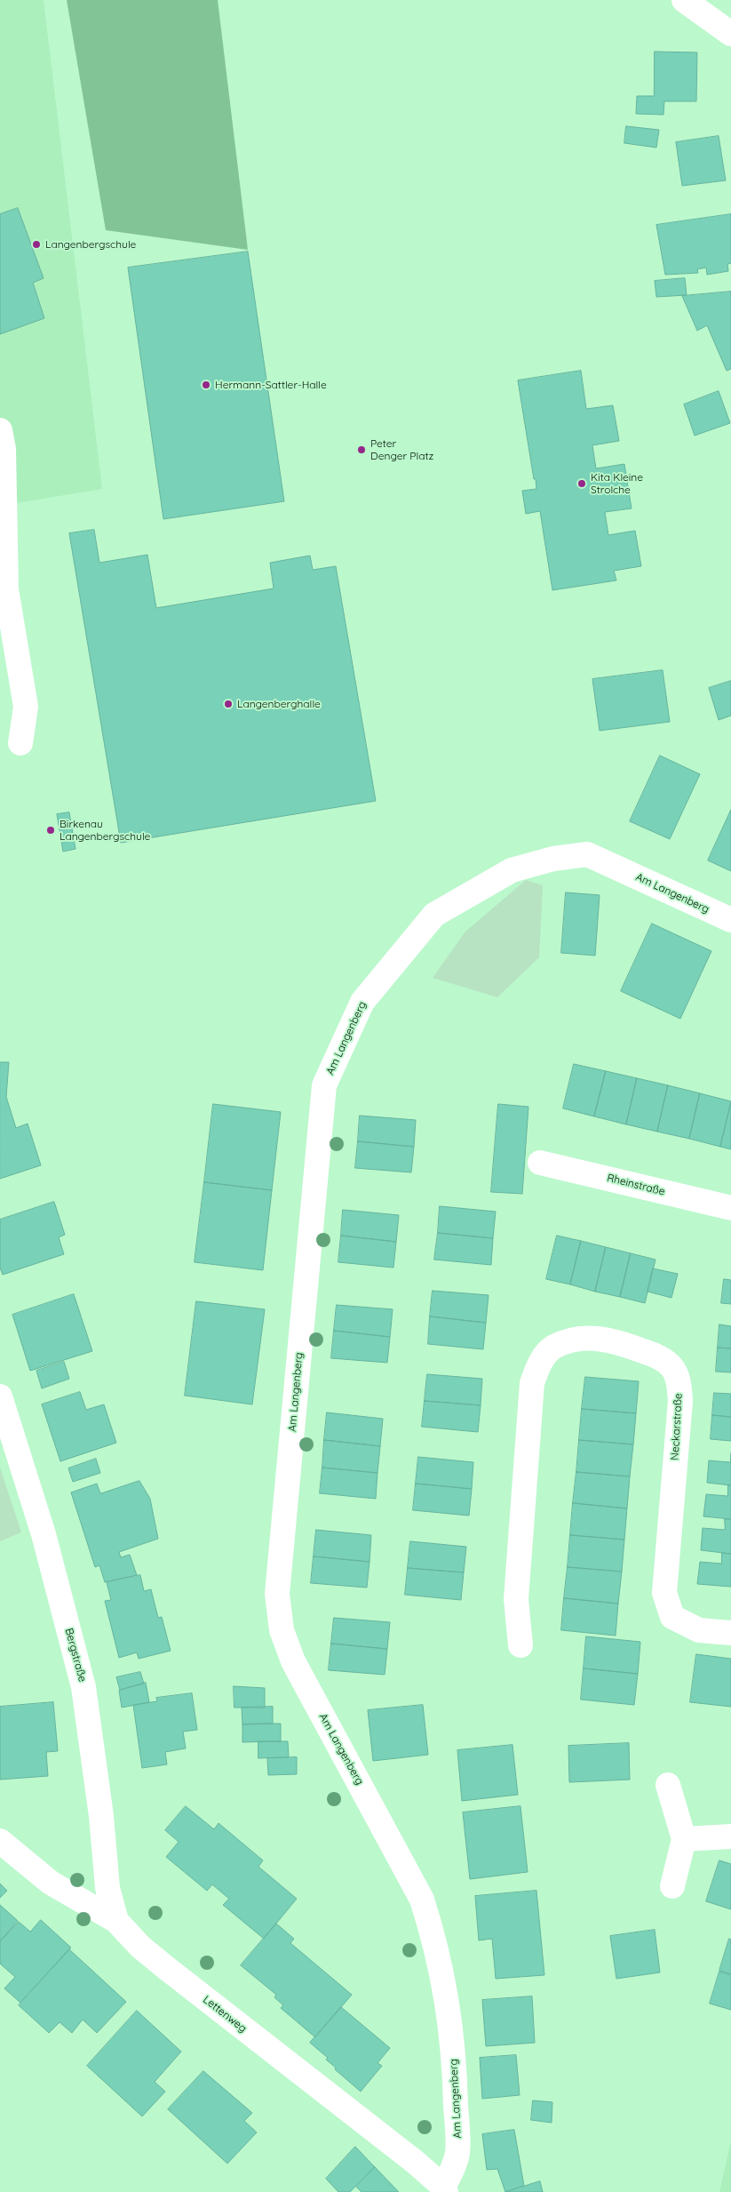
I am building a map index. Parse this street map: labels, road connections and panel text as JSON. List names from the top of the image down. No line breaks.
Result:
{"streets":{"street":["Am Langenberg","Rheinstraße","Neckarstraße","Bergstraße","Lettenweg"]},"crossings":[["Am Langenberg","Lettenweg"],["Bergstraße","Lettenweg"]],"places":["Langenbergschule","Hermann-Sattler-Halle","Peter Denger Platz","Kita Kleine Strolche","Langenberghalle","Birkenau Langenbergschule"]}
